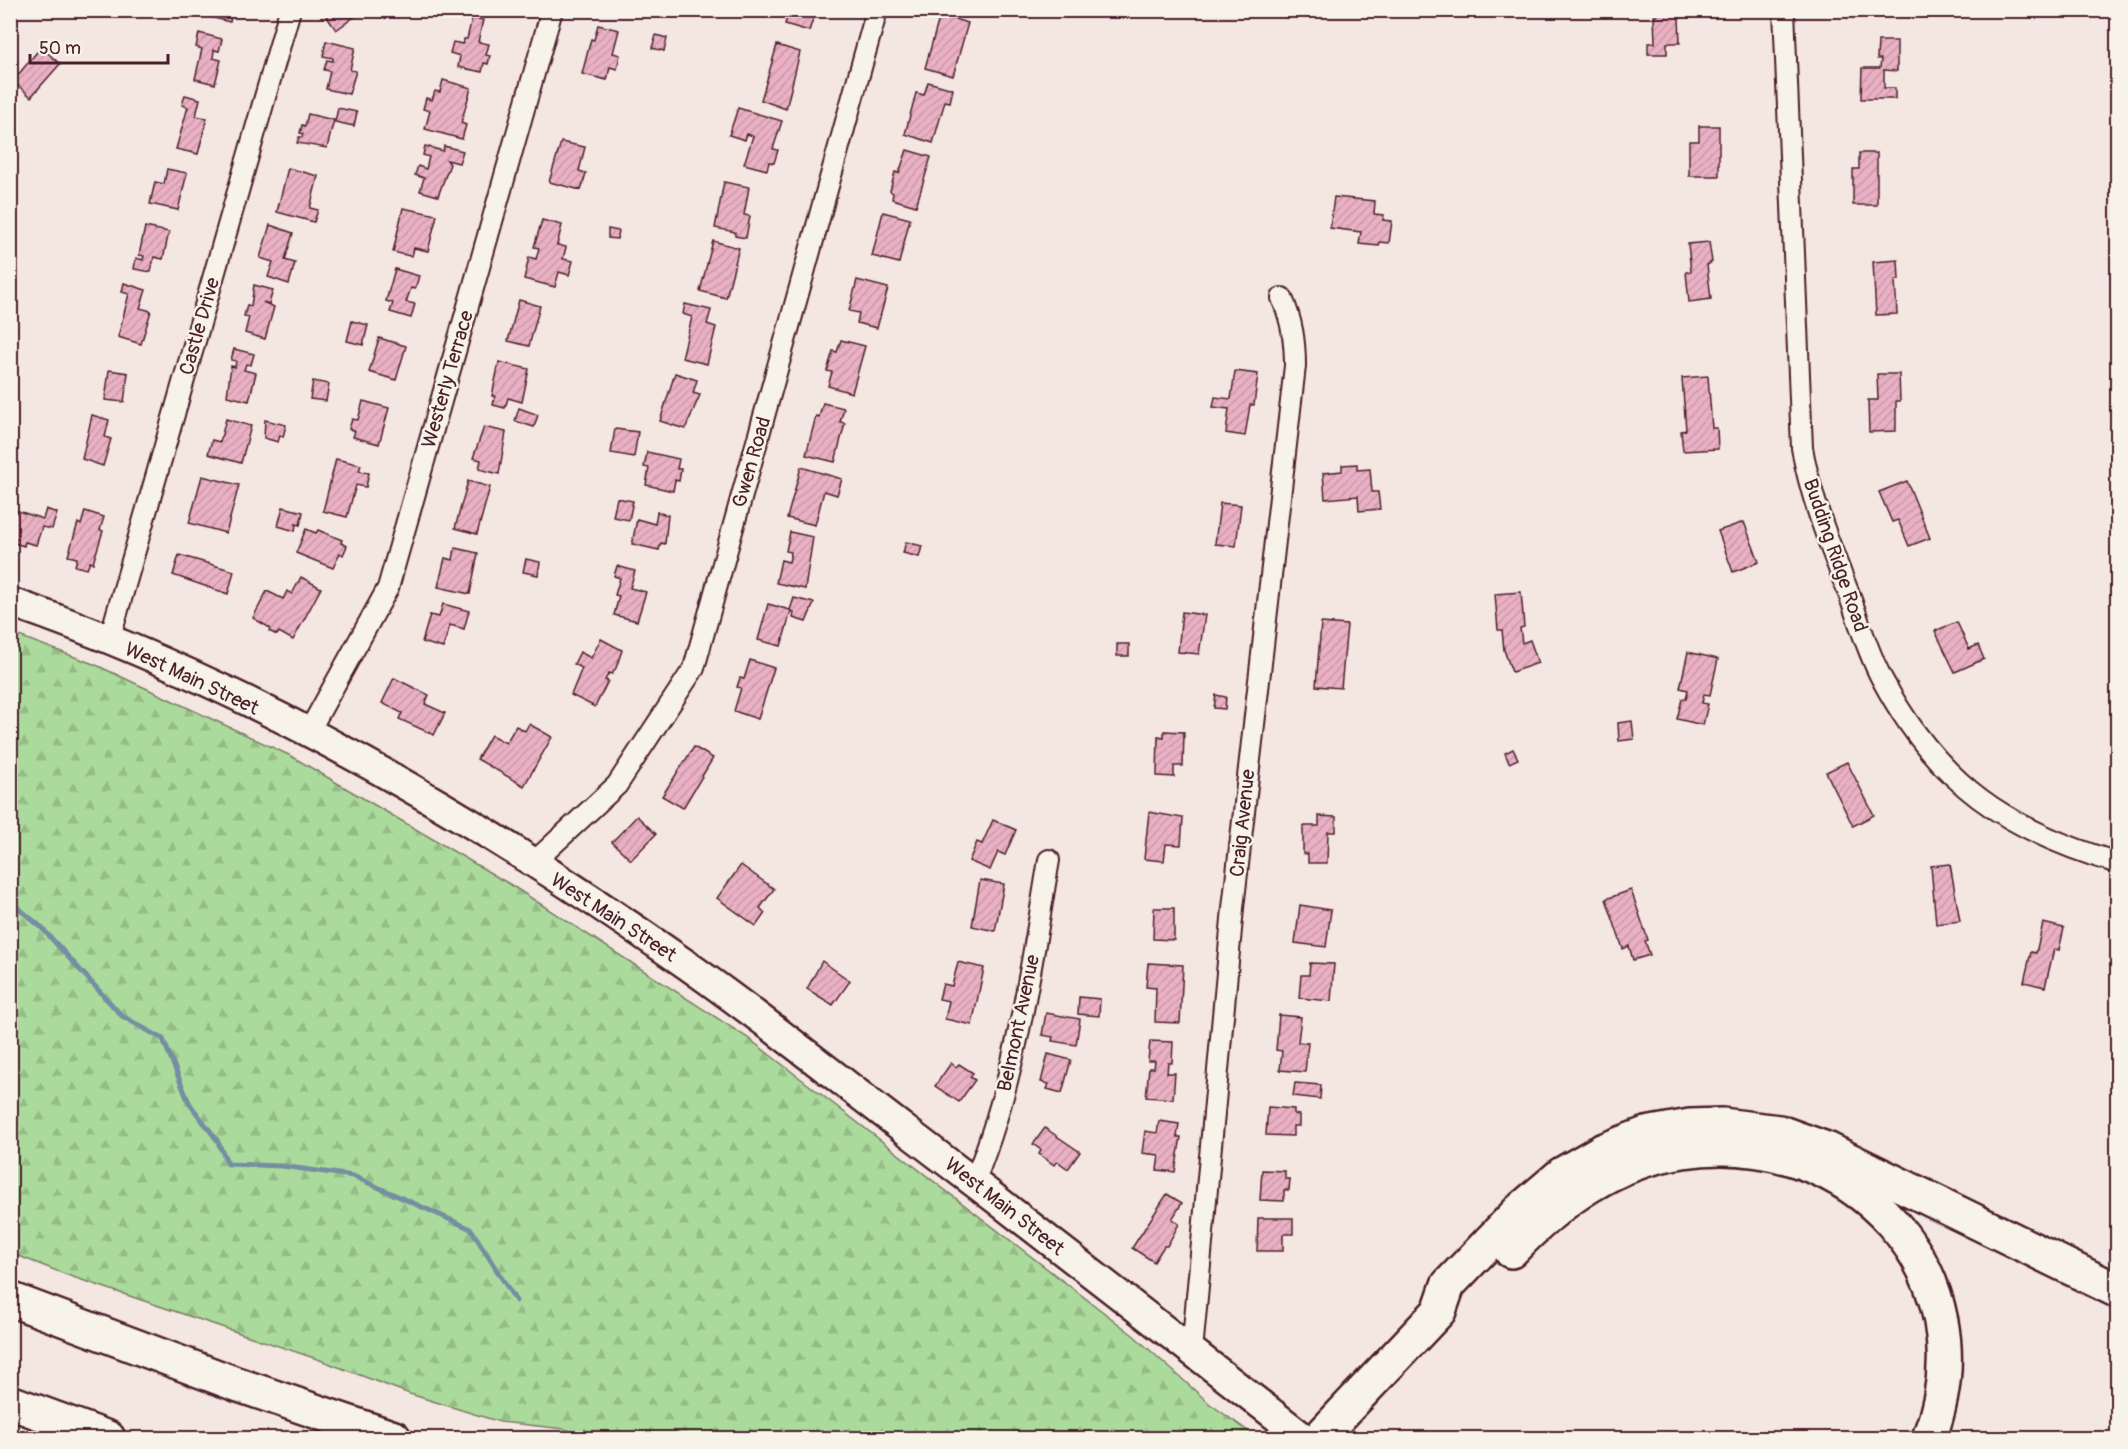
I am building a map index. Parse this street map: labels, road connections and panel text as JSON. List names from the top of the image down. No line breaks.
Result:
{"streets":{"main road":["West Main Street"],"street":["Castle Drive","Westerly Terrace","Gwen Road","Budding Ridge Road","Craig Avenue","Belmont Avenue"]},"crossings":[["Castle Drive","West Main Street"],["Westerly Terrace","West Main Street"],["Gwen Road","West Main Street"],["West Main Street","Craig Avenue"],["West Main Street","Belmont Avenue"]],"scale_bar":"50 m"}
